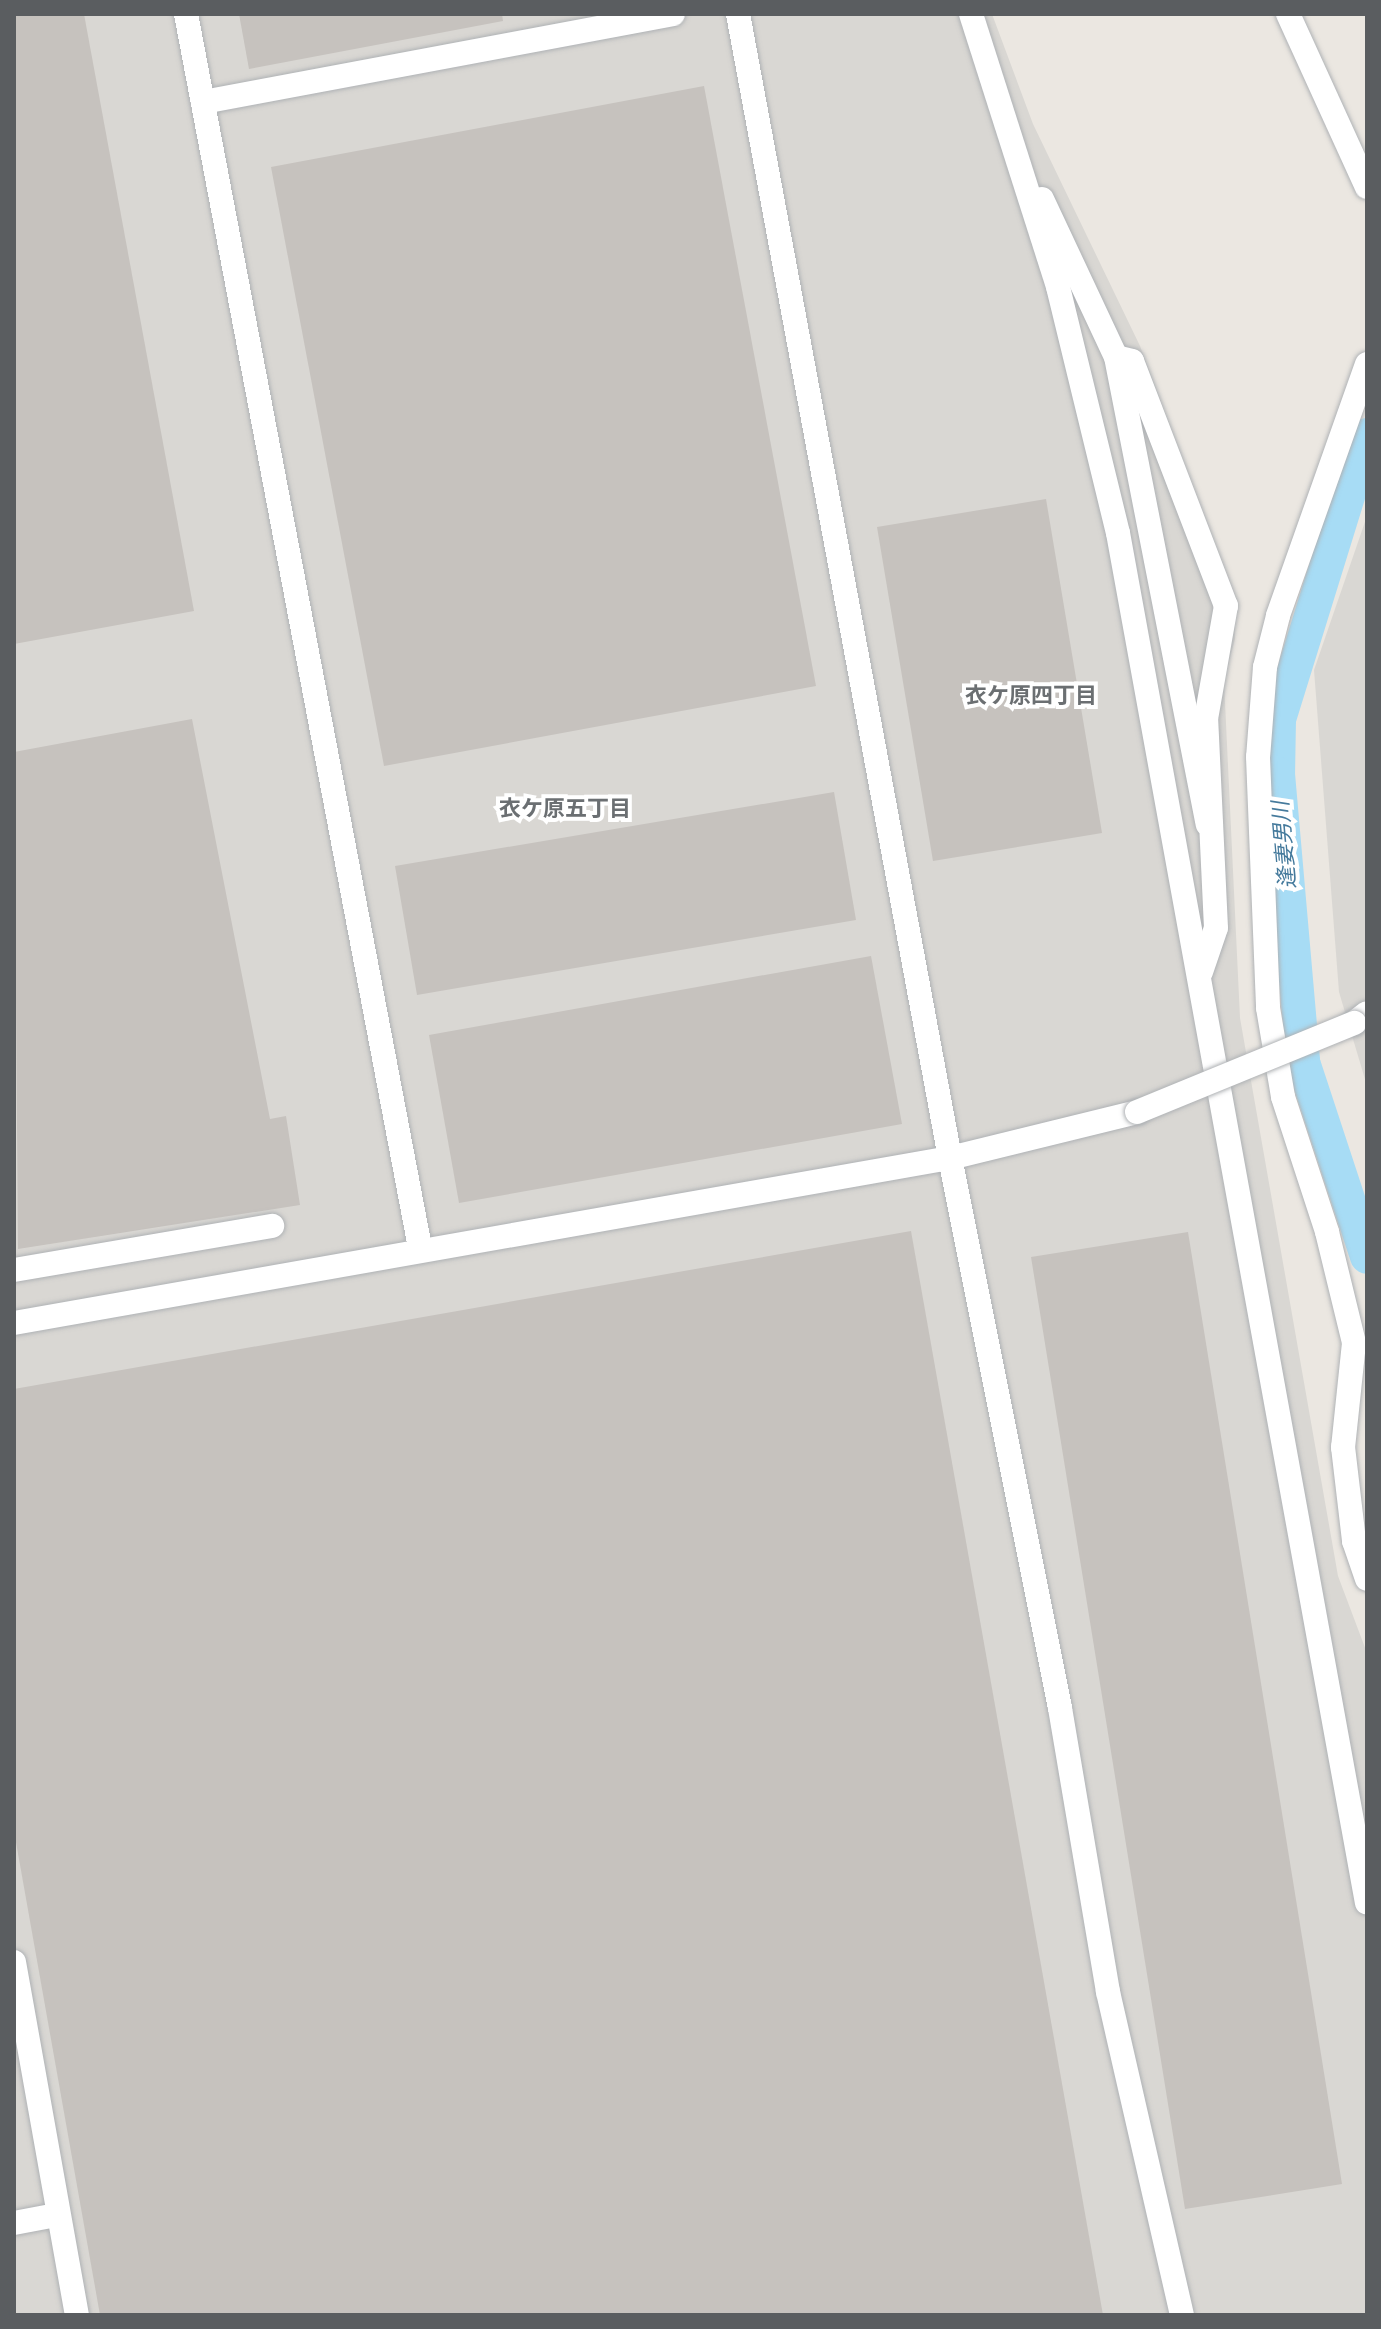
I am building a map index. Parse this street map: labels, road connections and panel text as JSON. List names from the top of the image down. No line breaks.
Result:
{"districts":["衣ケ原四丁目","衣ケ原五丁目"],"water":["逢妻男川"]}
